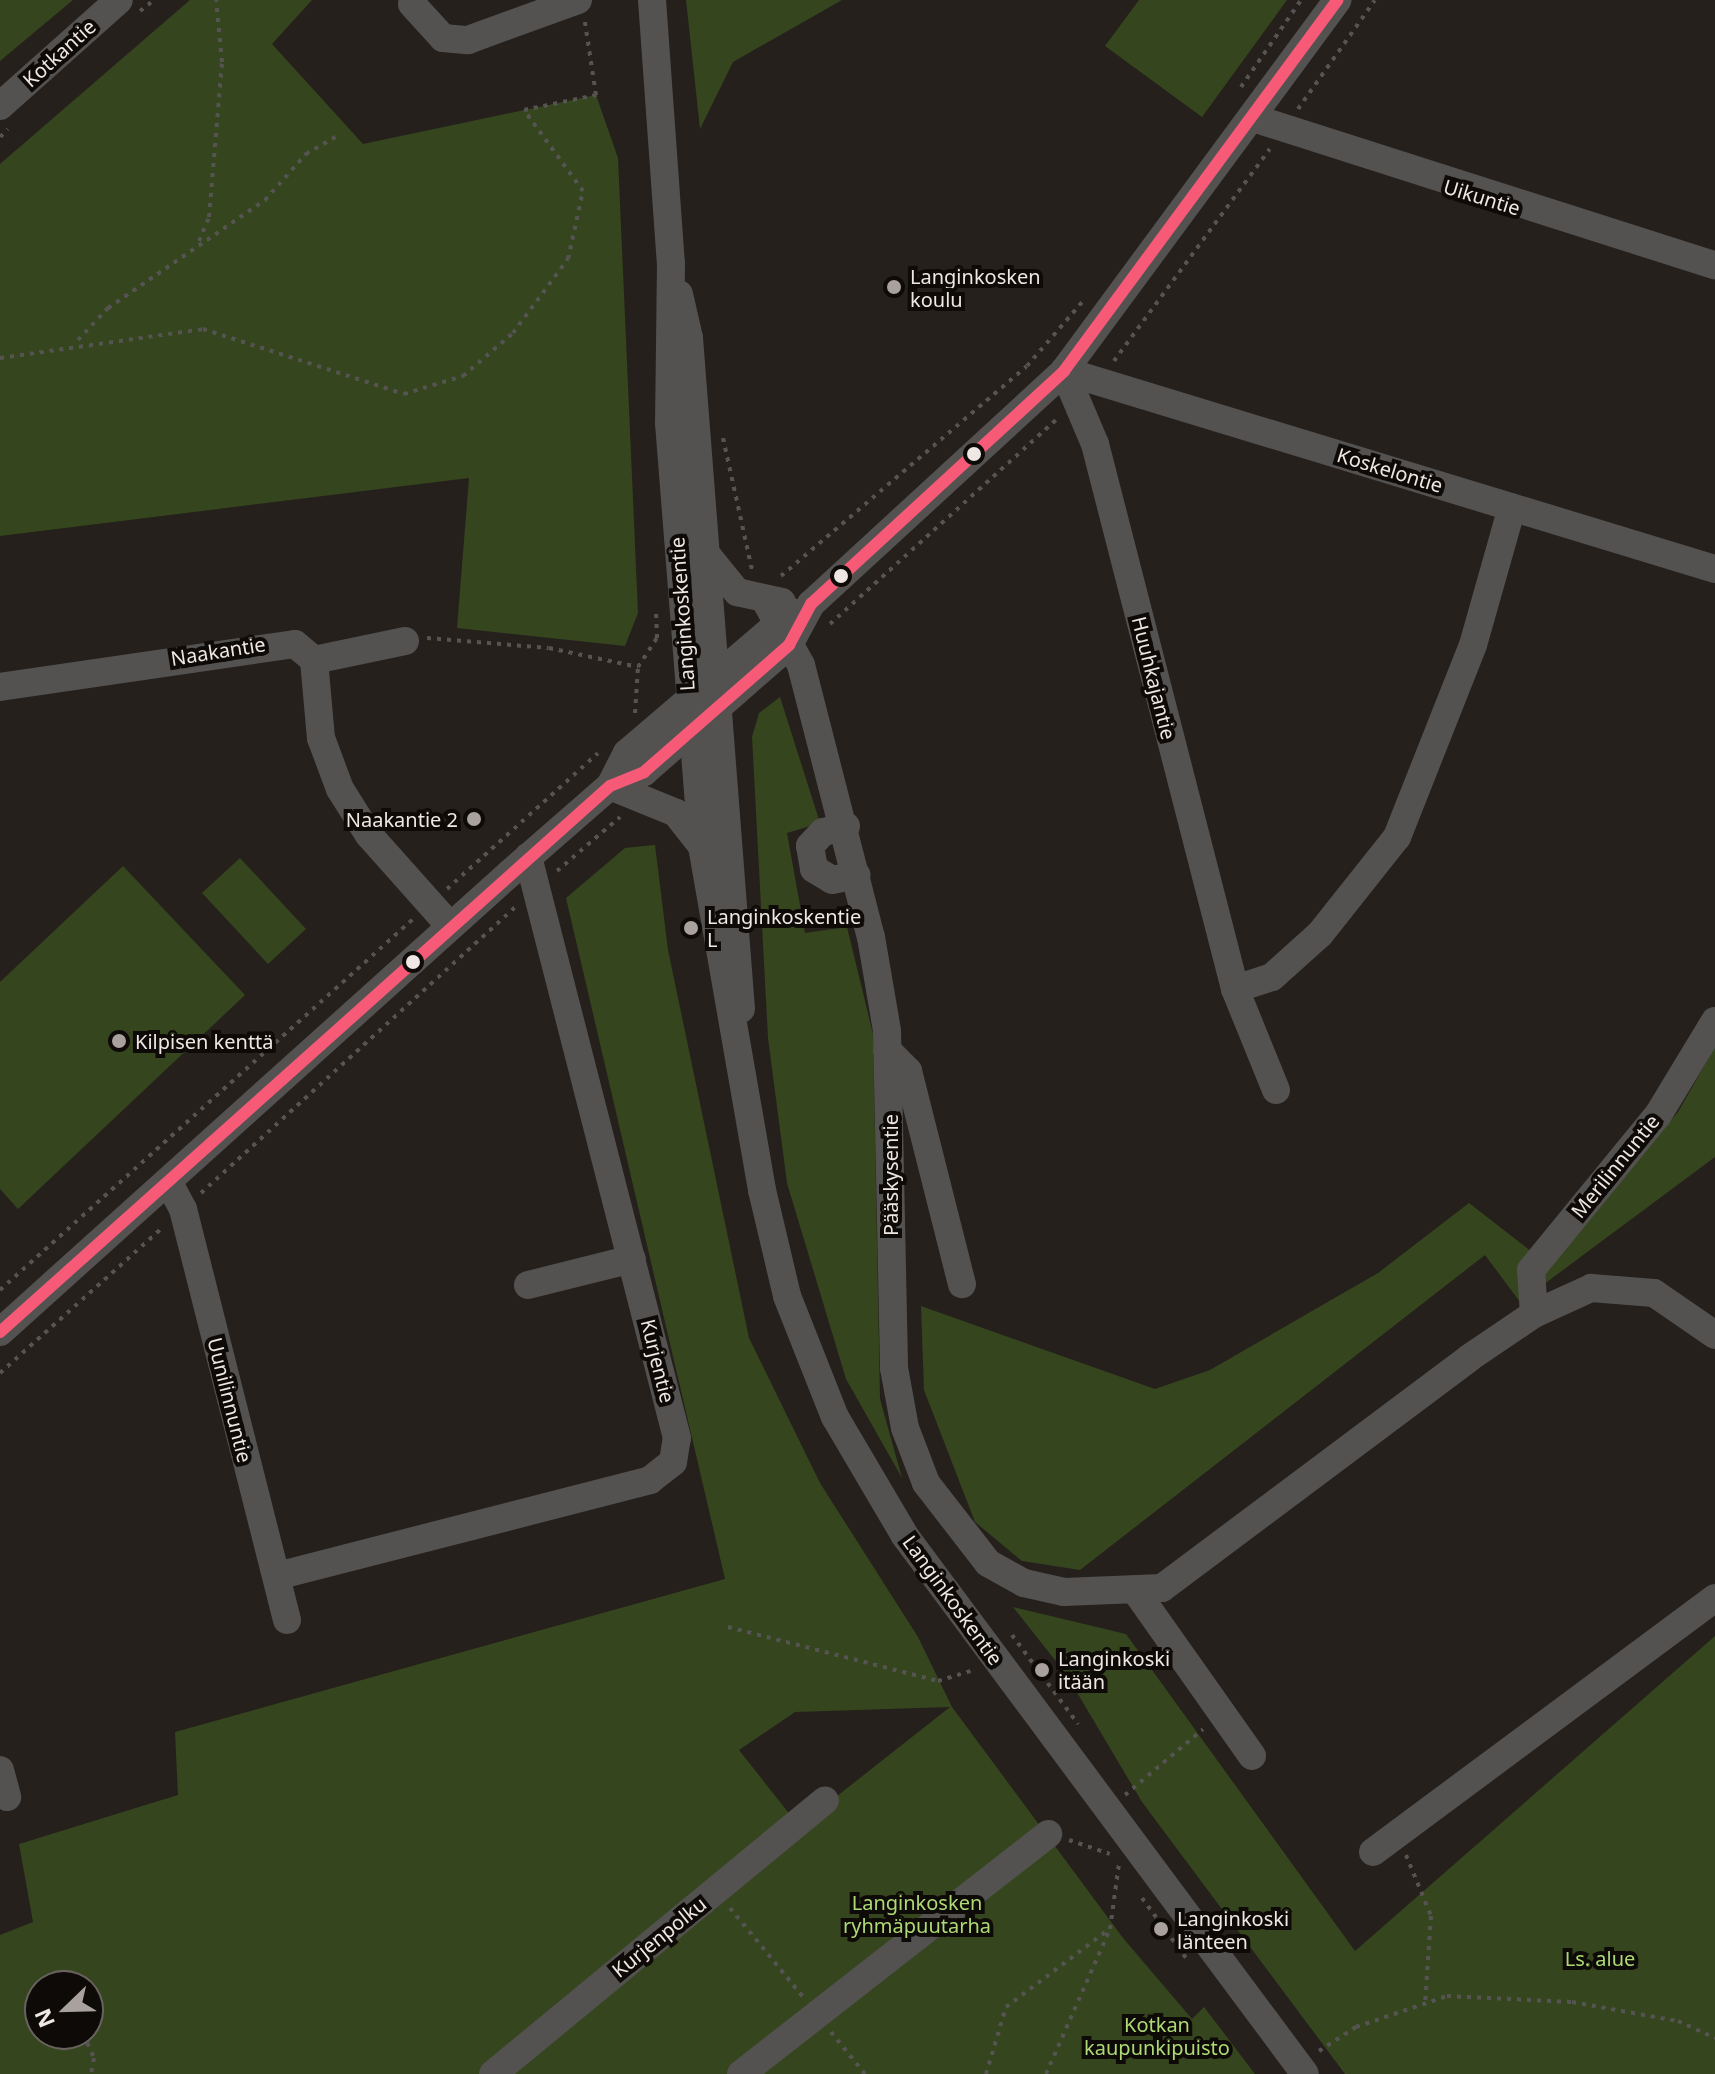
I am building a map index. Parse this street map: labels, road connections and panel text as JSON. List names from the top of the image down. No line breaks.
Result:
{"streets":{"street":["Kotkantie","Uikuntie","Koskelontie","Langinkoskentie","Naakantie","Huuhkajantie","Merilinnuntie","Pääskysentie","Kurjentie","Uunilinnuntie","Kurjenpolku"]},"crossings":[["Koskelontie","Huuhkajantie"],["Kurjentie","Uunilinnuntie"]],"parks":["Langinkosken ryhmäpuutarha","Ls. alue","Kotkan kaupunkipuisto"],"places":["Langinkosken koulu","Naakantie 2","Langinkoskentie L","Kilpisen kenttä","Langinkoski itään","Langinkoski länteen"],"lines":["transit line 2"],"north":"bottom left"}
